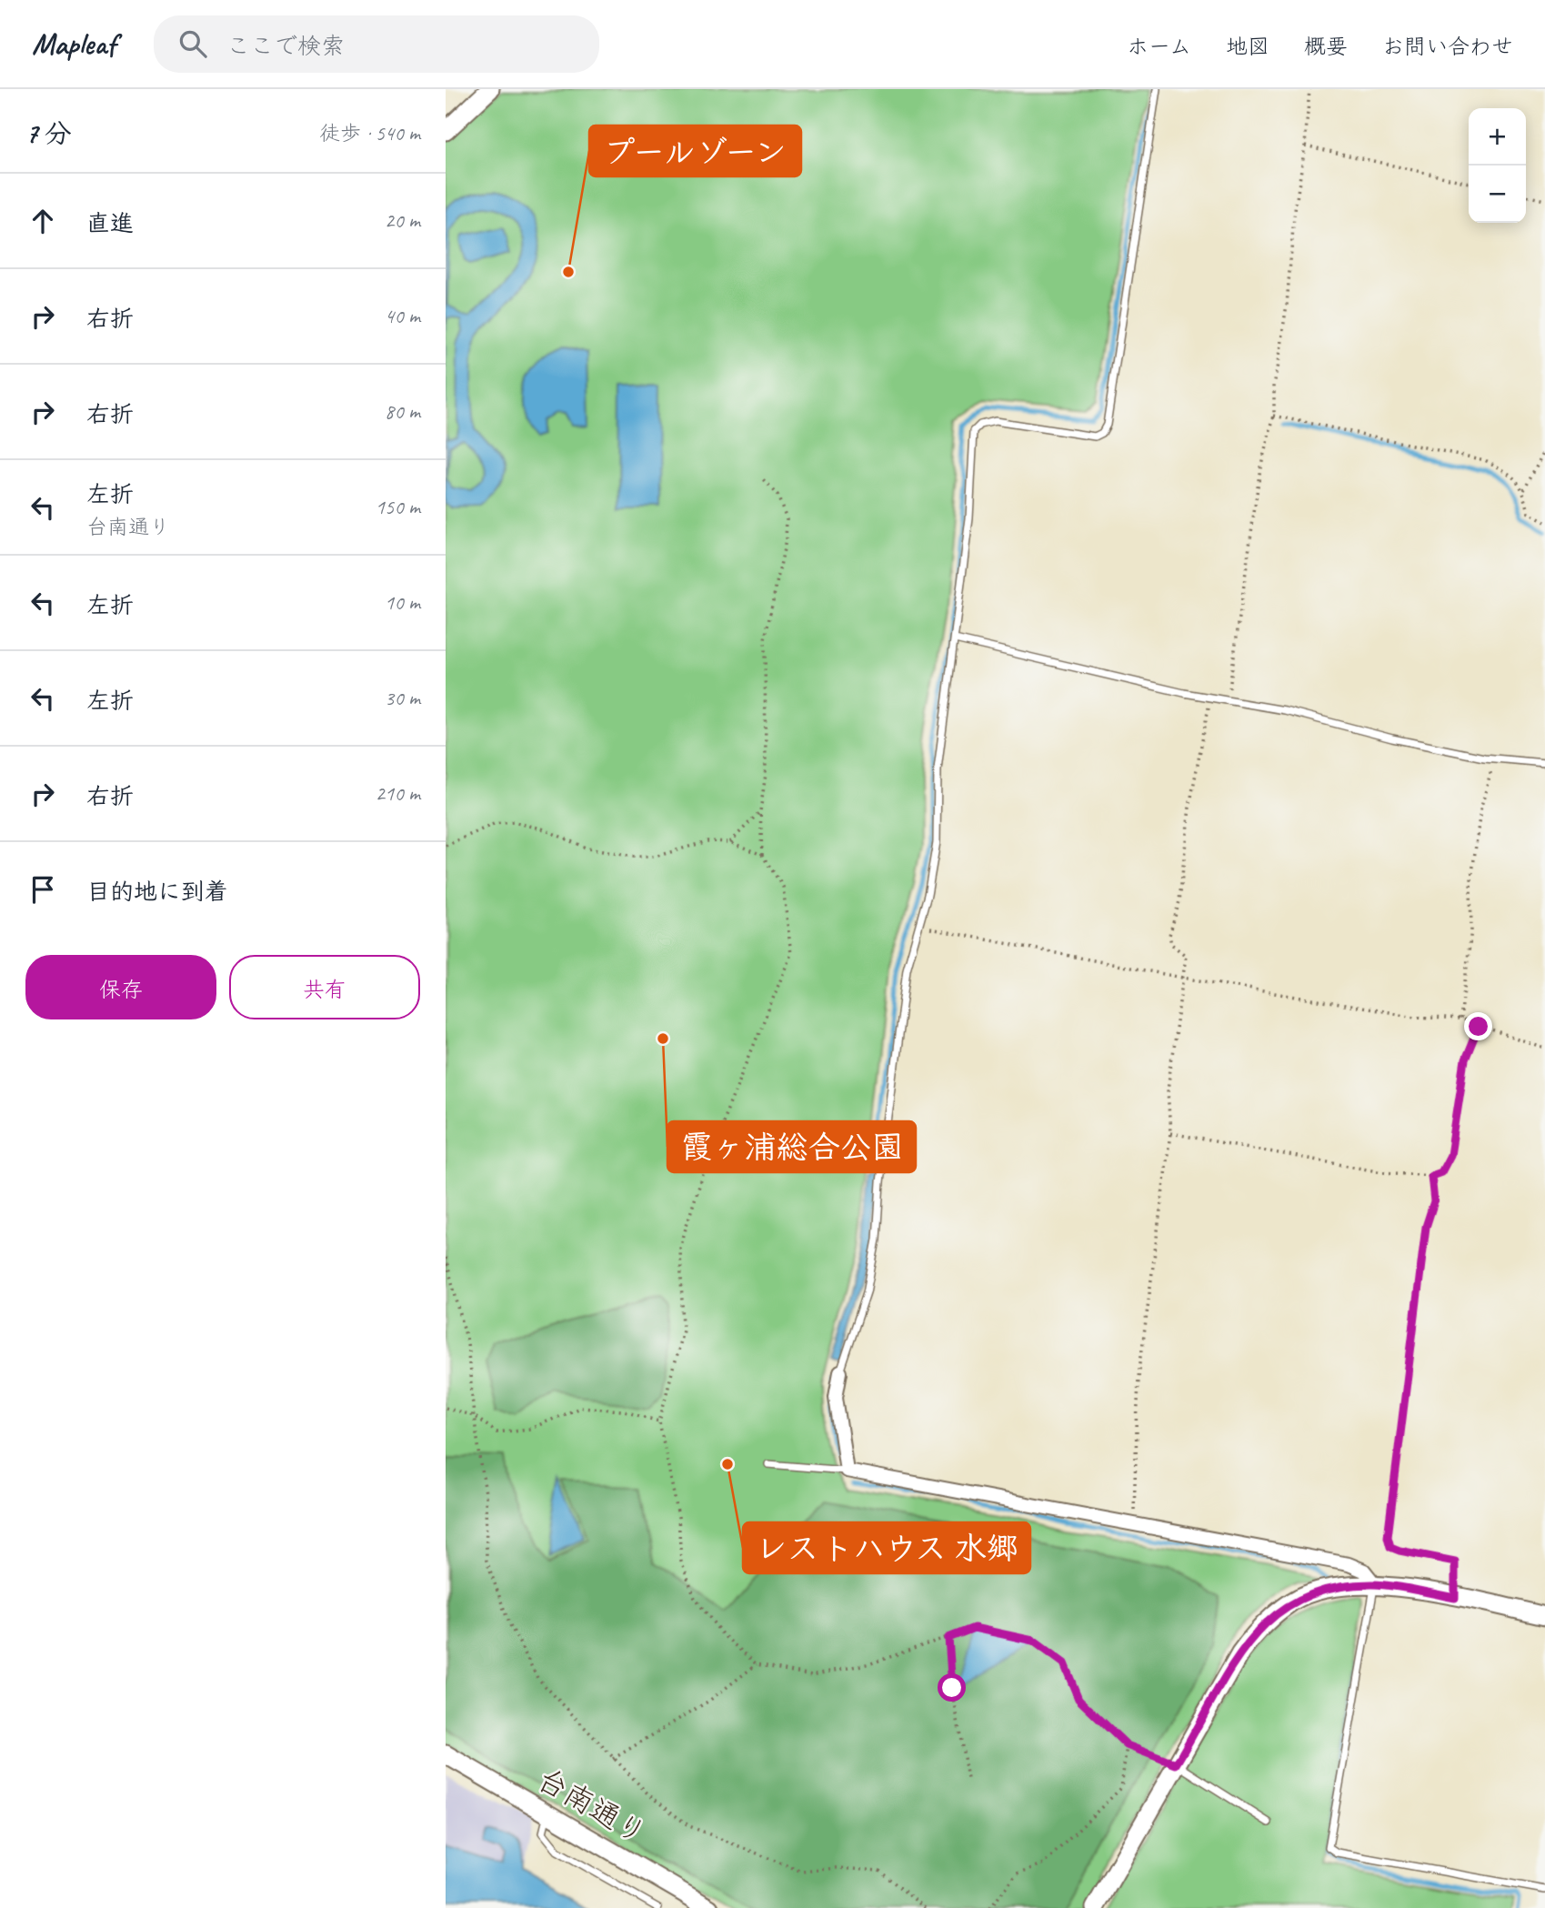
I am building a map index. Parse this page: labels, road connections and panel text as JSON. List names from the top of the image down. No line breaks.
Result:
{"streets":{"street":["台南通り"]},"places":["プールゾーン","霞ヶ浦総合公園","レストハウス 水郷"],"page":{"header":"Mapleaf","search":"ここで検索","nav":["ホーム","地図","概要","お問い合わせ"],"heading":["7 分","徒歩 · 540 m"],"map_buttons":["+","−"],"list":[["直進","20 m"],["右折","40 m"],["右折","80 m"],["左折","台南通り","150 m"],["左折","10 m"],["左折","30 m"],["右折","210 m"],"目的地に到着"],"buttons":["保存","共有"]}}
